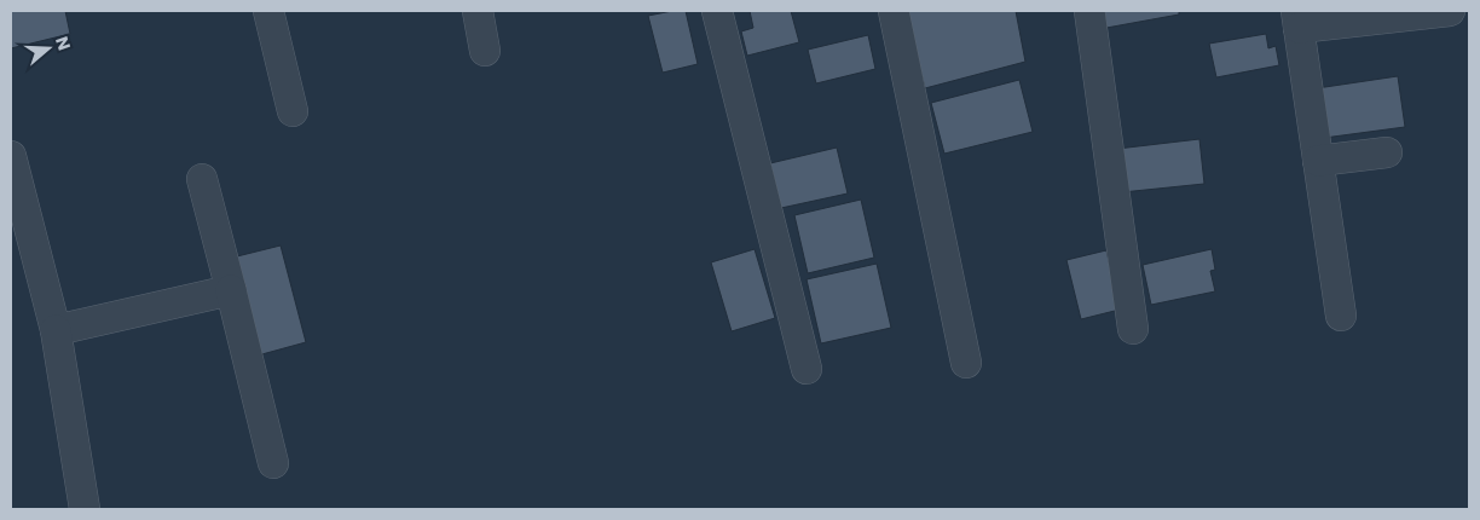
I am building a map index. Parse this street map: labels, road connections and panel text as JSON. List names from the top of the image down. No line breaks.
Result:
{"north":"right"}
